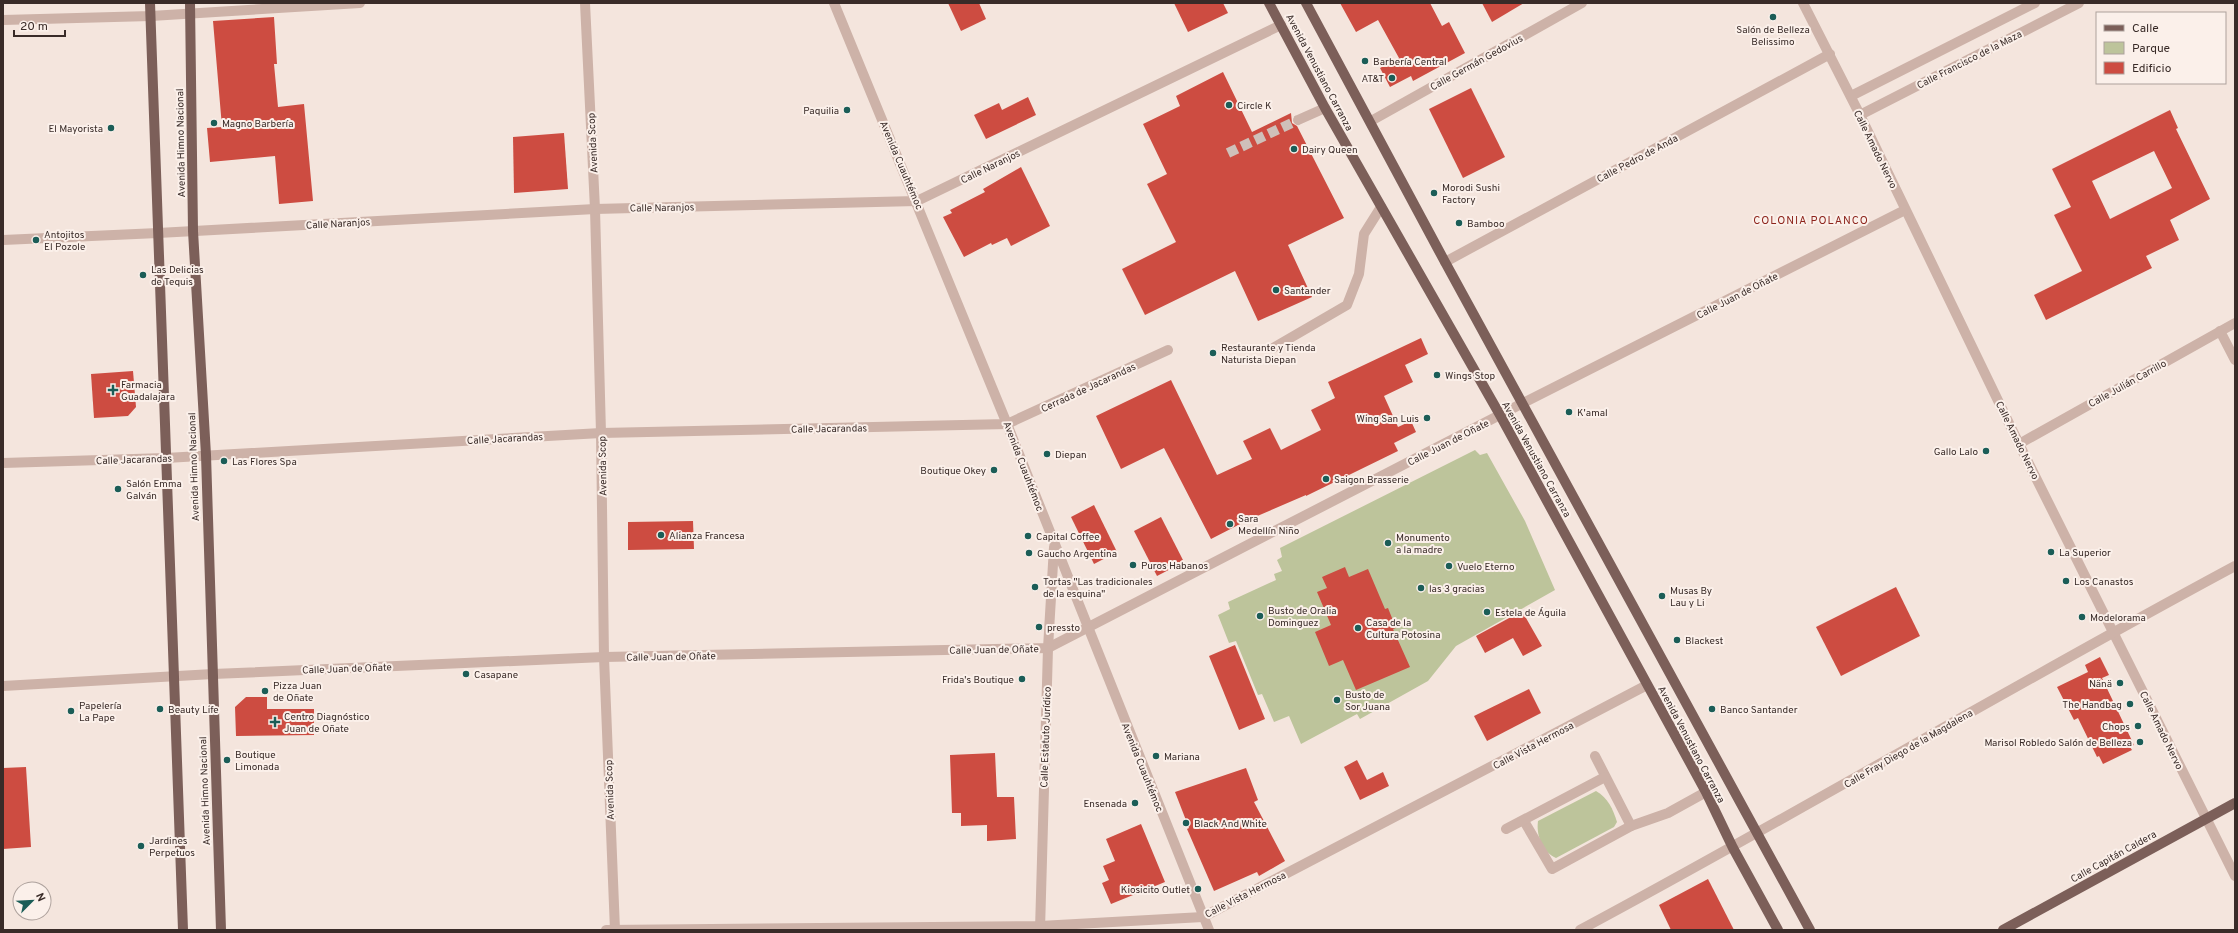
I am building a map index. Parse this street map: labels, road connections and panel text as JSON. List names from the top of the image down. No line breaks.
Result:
{"streets":{"main road":["Avenida Venustiano Carranza","Avenida Himno Nacional","Calle Capitán Caldera"],"street":["Calle Francisco de la Maza","Calle Germán Gedovius","Avenida Scop","Calle Amado Nervo","Calle Pedro de Anda","Avenida Cuauhtémoc","Calle Naranjos","Calle Juan de Oñate","Calle Julián Carrillo","Cerrada de Jacarandas","Calle Jacarandas","Calle Estatuto Jurídico","Calle Vista Hermosa","Calle Fray Diego de la Magdalena"]},"crossings":[["Calle Francisco de la Maza","Calle Amado Nervo"],["Calle Germán Gedovius","Avenida Venustiano Carranza"],["Avenida Venustiano Carranza","Calle Pedro de Anda"],["Avenida Venustiano Carranza","Calle Naranjos"],["Avenida Venustiano Carranza","Calle Juan de Oñate"],["Avenida Venustiano Carranza","Calle Vista Hermosa"],["Avenida Venustiano Carranza","Calle Fray Diego de la Magdalena"],["Avenida Himno Nacional","Calle Naranjos"],["Avenida Himno Nacional","Calle Juan de Oñate"],["Avenida Himno Nacional","Calle Jacarandas"],["Avenida Scop","Calle Naranjos"],["Avenida Scop","Calle Juan de Oñate"],["Avenida Scop","Calle Jacarandas"],["Avenida Scop","Calle Vista Hermosa"],["Calle Amado Nervo","Calle Pedro de Anda"],["Calle Amado Nervo","Calle Juan de Oñate"],["Calle Amado Nervo","Calle Julián Carrillo"],["Calle Amado Nervo","Calle Fray Diego de la Magdalena"],["Calle Amado Nervo","Calle Capitán Caldera"],["Avenida Cuauhtémoc","Calle Naranjos"],["Avenida Cuauhtémoc","Calle Juan de Oñate"],["Avenida Cuauhtémoc","Cerrada de Jacarandas"],["Avenida Cuauhtémoc","Calle Jacarandas"],["Avenida Cuauhtémoc","Calle Estatuto Jurídico"],["Avenida Cuauhtémoc","Calle Vista Hermosa"],["Calle Juan de Oñate","Calle Estatuto Jurídico"],["Cerrada de Jacarandas","Calle Jacarandas"],["Calle Estatuto Jurídico","Calle Vista Hermosa"]],"districts":["COLONIA POLANCO"],"places":{"other":["Salón de Belleza Belissimo","Barbería Central","AT&T","Circle K","Paquilia","Magno Barbería","El Mayorista","Dairy Queen","Morodi Sushi Factory","Bamboo","Antojitos El Pozole","Las Delicias de Tequis","Santander","Restaurante y Tienda Naturista Diepan","Wings Stop","K'amal","Wing San Luis","Gallo Lalo","Diepan","Las Flores Spa","Boutique Okey","Saigon Brasserie","Salón Emma Galván","Sara Medellín Niño","Alianza Francesa","Capital Coffee","Monumento a la madre","La Superior","Gaucho Argentina","Puros Habanos","Vuelo Eterno","Los Canastos","Tortas \"Las tradicionales de la esquina\"","las 3 gracias","Musas By Lau y Li","Estela de Águila","Busto de Oralia Dominguez","Modelorama","pressto","Casa de la Cultura Potosina","Blackest","Casapane","Frida's Boutique","Nänä","Pizza Juan de Oñate","Busto de Sor Juana","The Handbag","Beauty Life","Banco Santander","Papelería La Pape","Chops","Marisol Robledo Salón de Belleza","Mariana","Boutique Limonada","Ensenada","Black And White","Jardines Perpetuos","Kiosicito Outlet"],"health":["Farmacia Guadalajara","Centro Diagnóstico Juan de Oñate"]},"legend":["Calle","Parque","Edificio"],"scale_bar":"20 m","north":"top right"}
